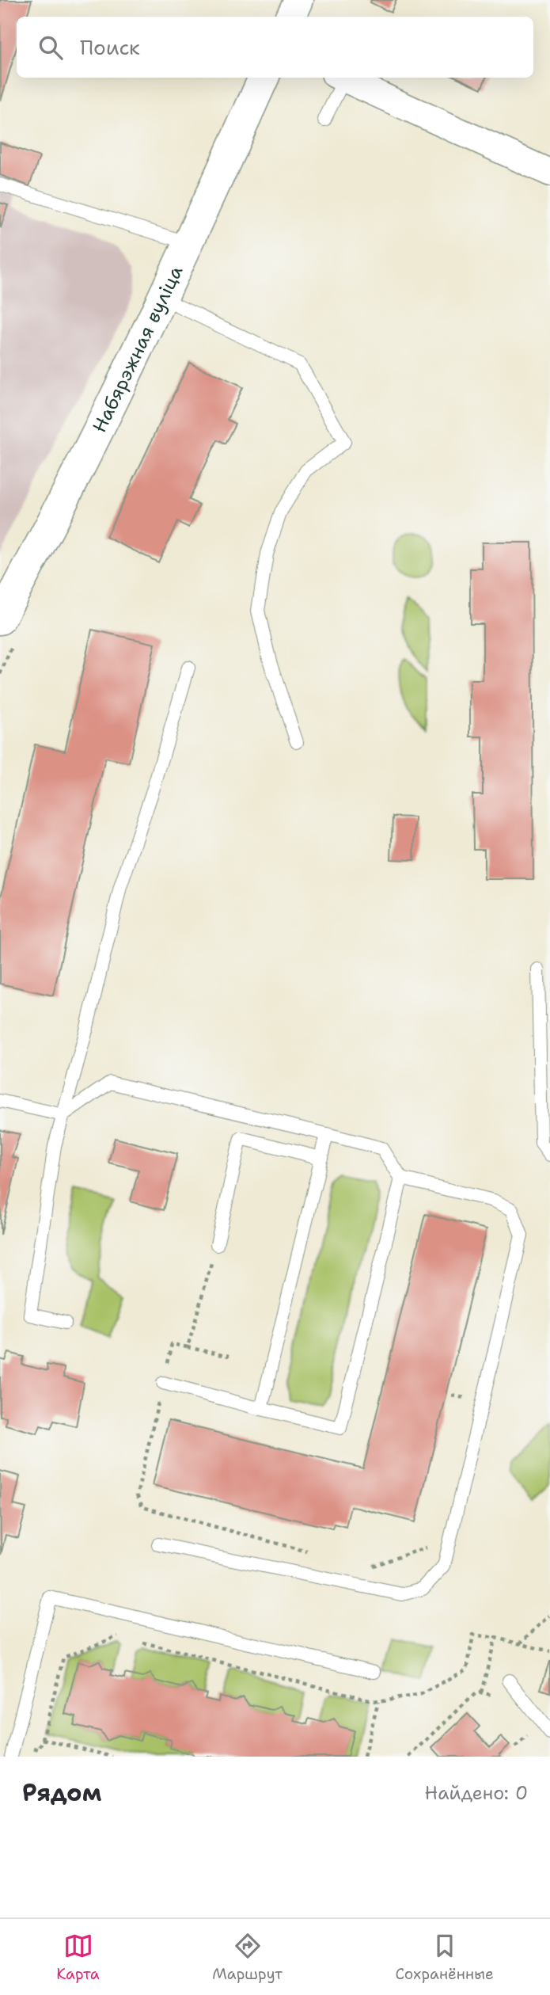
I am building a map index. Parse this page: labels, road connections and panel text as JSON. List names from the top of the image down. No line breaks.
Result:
{"streets":{"street":["Набярэжная вуліца"]},"page":{"search":"Поиск","heading":["Рядом","Найдено: 0"],"nav":["Карта","Маршрут","Сохранённые"]}}
